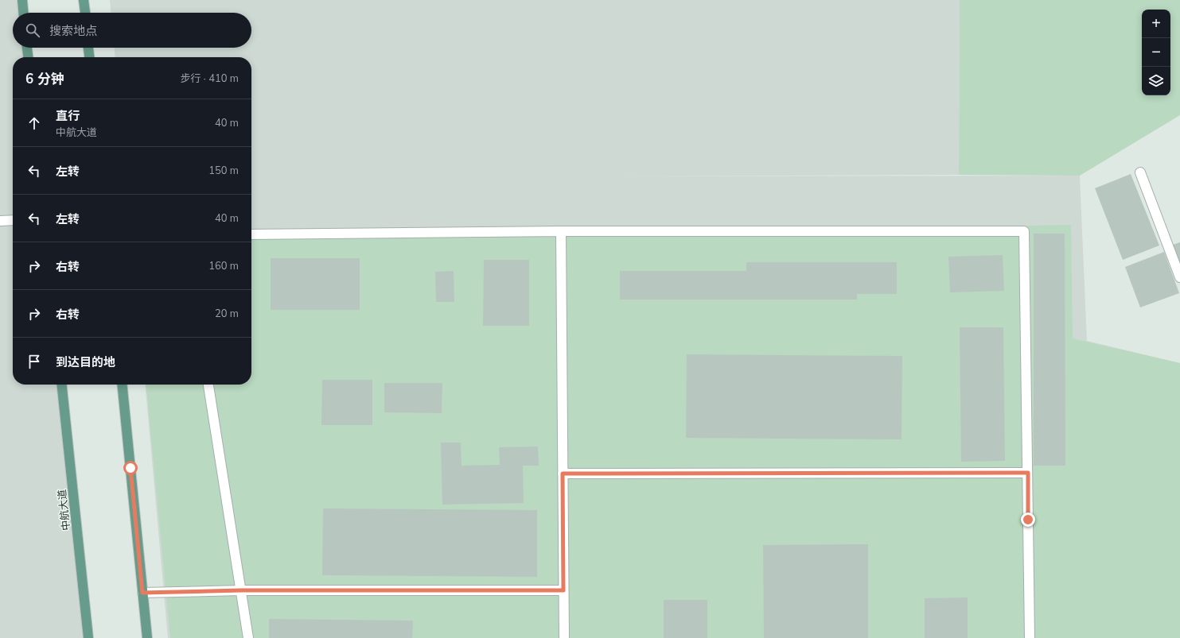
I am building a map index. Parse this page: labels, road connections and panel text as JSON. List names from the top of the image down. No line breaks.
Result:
{"streets":{"main road":["中航大道"]},"page":{"map_buttons":["+","−"],"search":"搜索地点","heading":["6 分钟","步行 · 410 m"],"list":[["直行","中航大道","40 m"],["左转","150 m"],["左转","40 m"],["右转","160 m"],["右转","20 m"],"到达目的地"]}}
